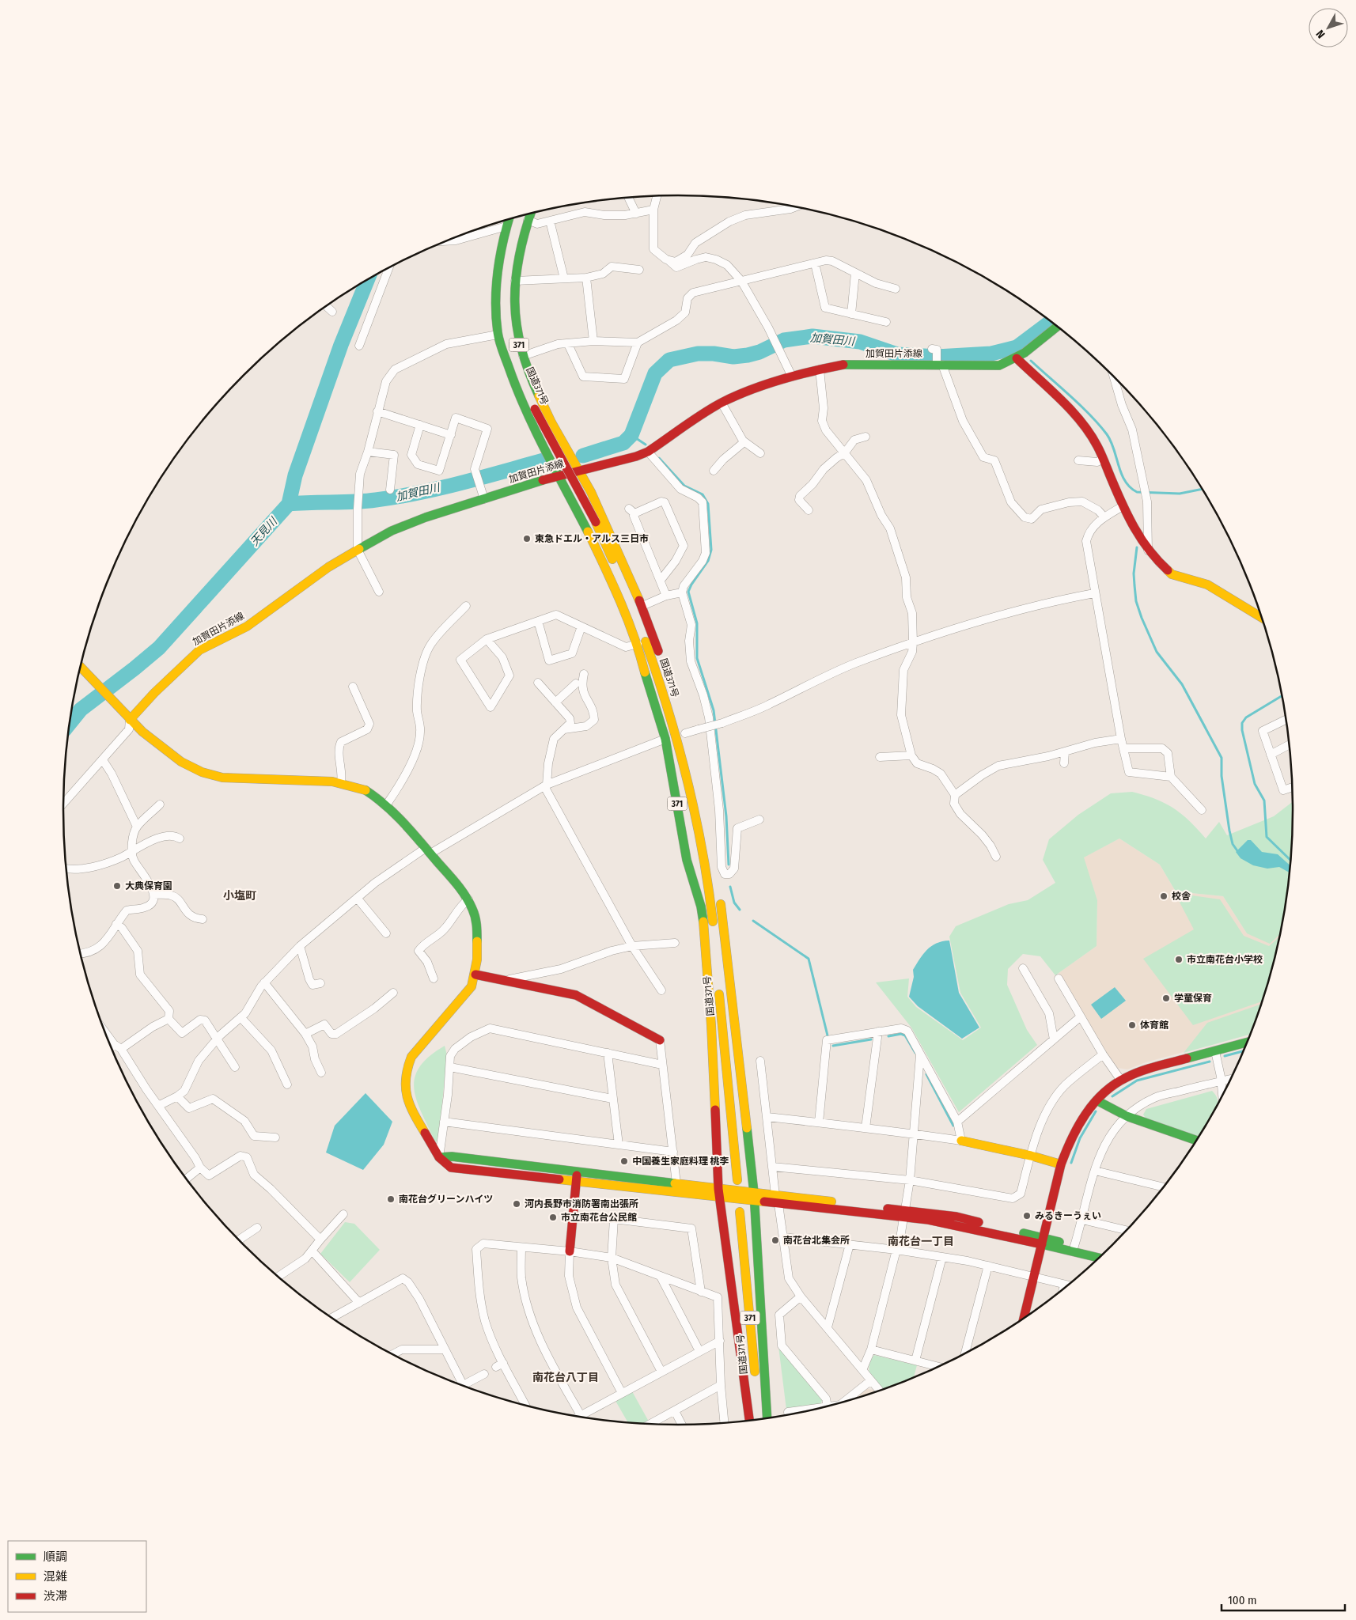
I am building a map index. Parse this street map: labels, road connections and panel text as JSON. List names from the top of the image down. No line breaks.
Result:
{"streets":{"main road":["371","加賀田片添線","国道371号"]},"crossings":[["371","加賀田片添線"],["371","国道371号"]],"districts":["小塩町","南花台一丁目","南花台八丁目"],"water":["加賀田川","天見川"],"places":["東急ドエル・アルス三日市","大典保育園","校舎","市立南花台小学校","学童保育","体育館","中国養生家庭料理 桃李","南花台グリーンハイツ","河内長野市消防署南出張所","みるきーうぇい","市立南花台公民館","南花台北集会所"],"legend":["順調","混雑","渋滞"],"scale_bar":"100 m","north":"bottom left"}
